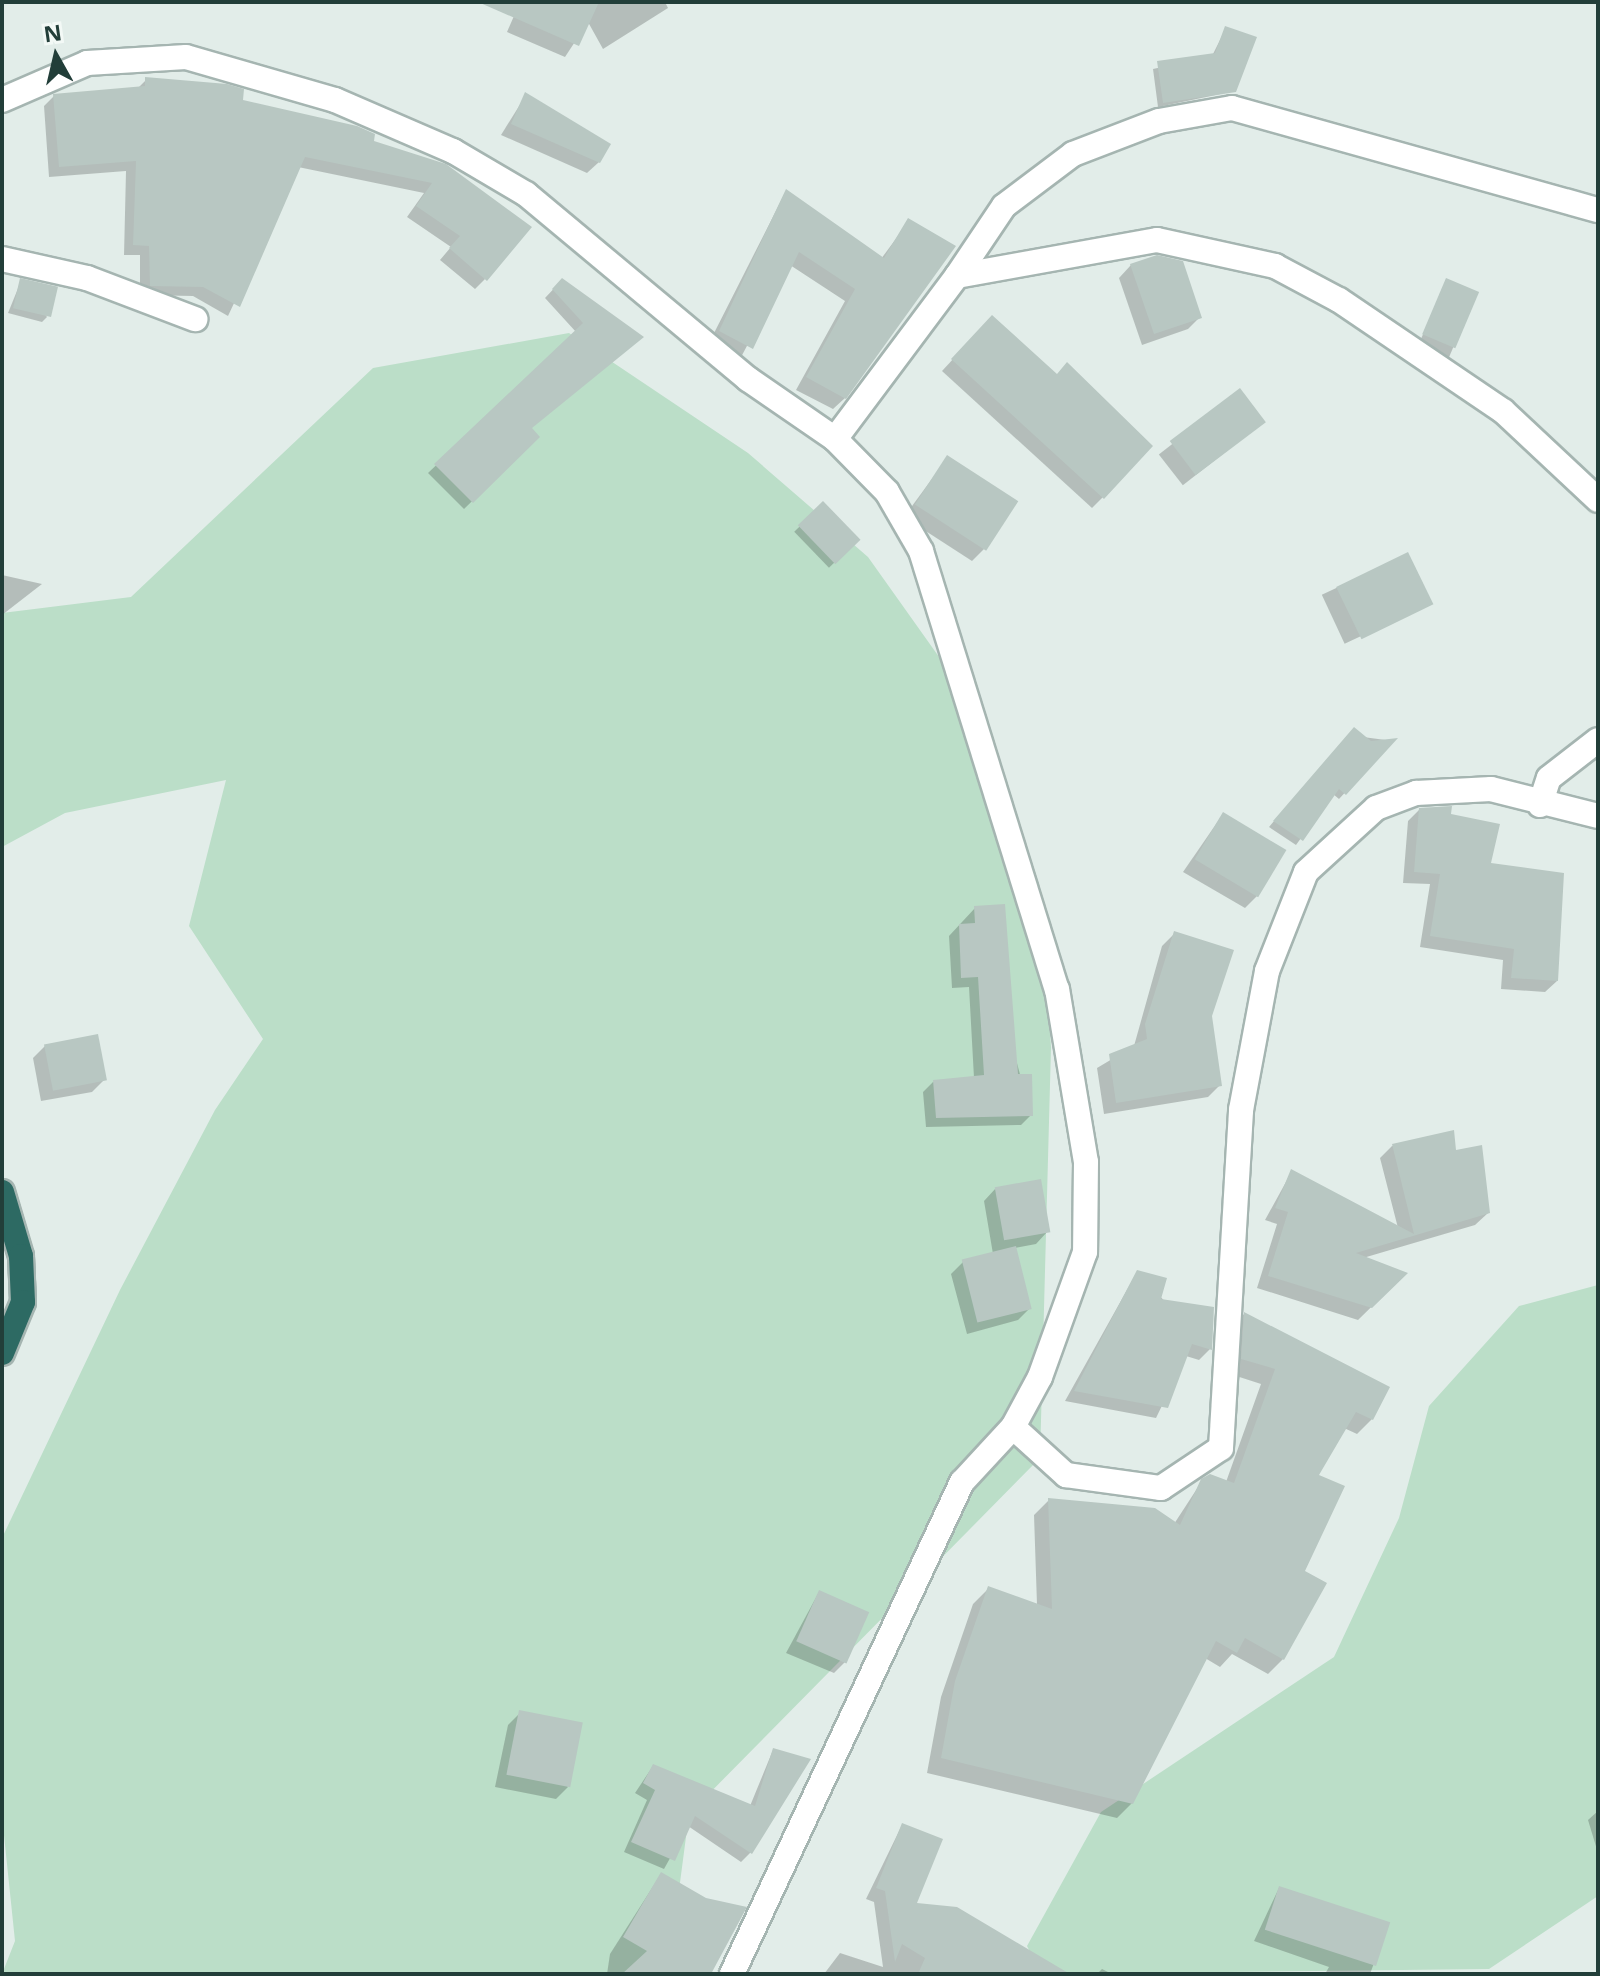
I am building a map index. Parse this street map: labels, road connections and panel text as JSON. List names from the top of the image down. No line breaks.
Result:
{"north":"top"}
